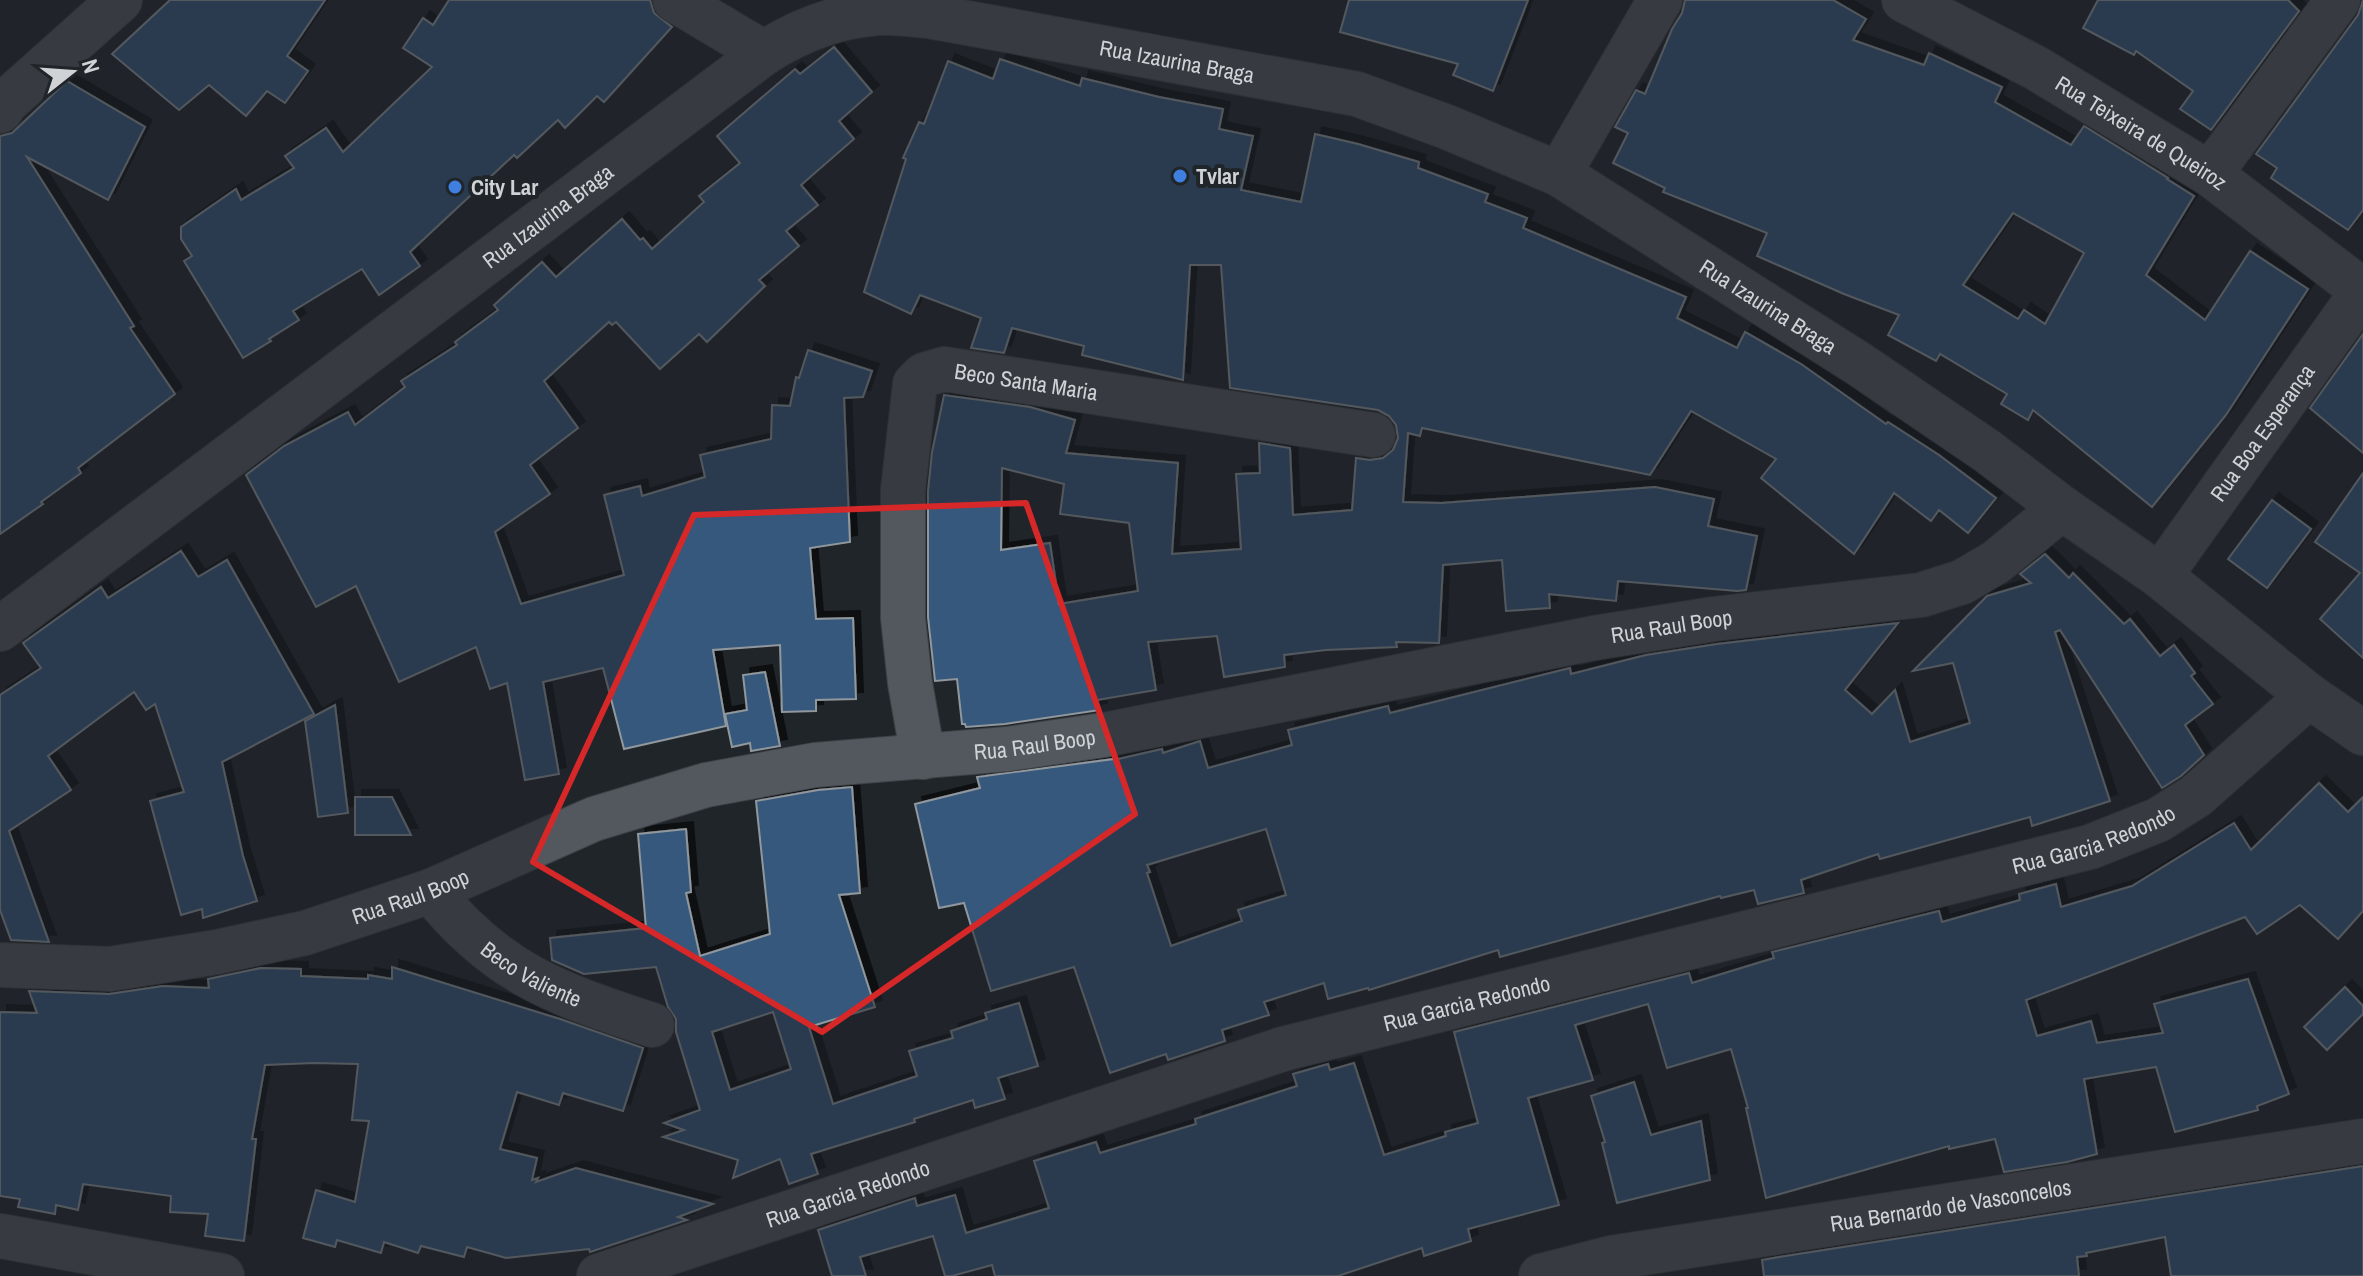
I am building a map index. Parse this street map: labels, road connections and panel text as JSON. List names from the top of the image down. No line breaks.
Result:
{"streets":{"street":["Rua Izaurina Braga","Rua Teixeira de Queiroz","Beco Santa Maria","Rua Boa Esperança","Rua Raul Boop","Rua Garcia Redondo","Beco Valiente","Rua Bernardo de Vasconcelos"]},"crossings":[["Rua Izaurina Braga","Rua Boa Esperança"],["Rua Izaurina Braga","Rua Raul Boop"],["Rua Izaurina Braga","Rua Garcia Redondo"],["Rua Teixeira de Queiroz","Rua Boa Esperança"],["Beco Santa Maria","Rua Raul Boop"],["Rua Raul Boop","Beco Valiente"]],"places":["Tvlar","City Lar"],"north":"right"}
